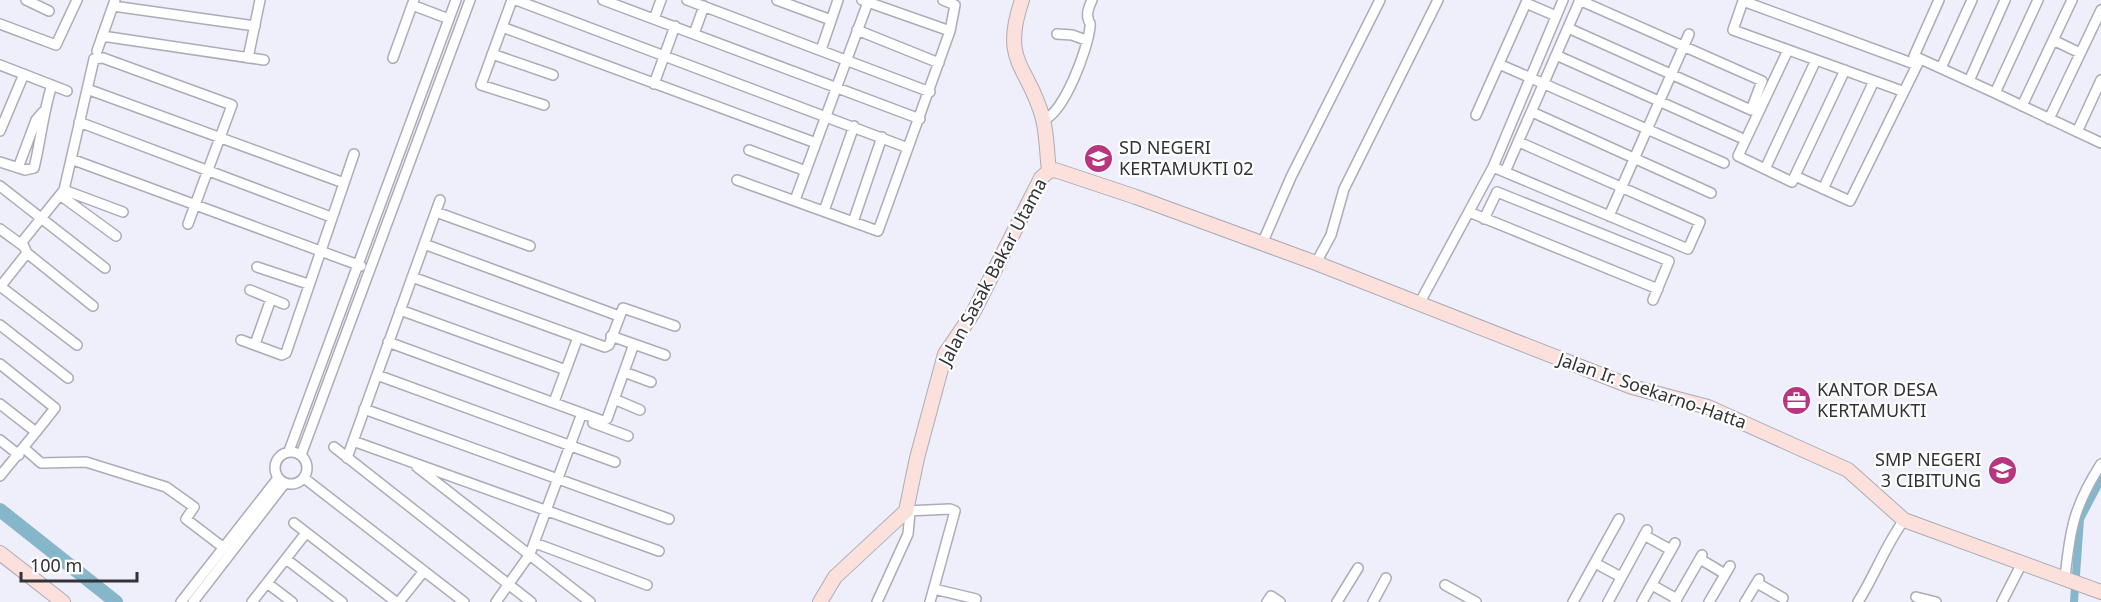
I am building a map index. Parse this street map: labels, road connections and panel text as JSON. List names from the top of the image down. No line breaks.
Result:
{"streets":{"main road":["Jalan Sasak Bakar Utama","Jalan Ir. Soekarno-Hatta"]},"crossings":[["Jalan Sasak Bakar Utama","Jalan Ir. Soekarno-Hatta"]],"places":{"school or university":["SD NEGERI KERTAMUKTI 02","SMP NEGERI 3 CIBITUNG"],"office":["KANTOR DESA KERTAMUKTI"]},"scale_bar":"100 m"}
